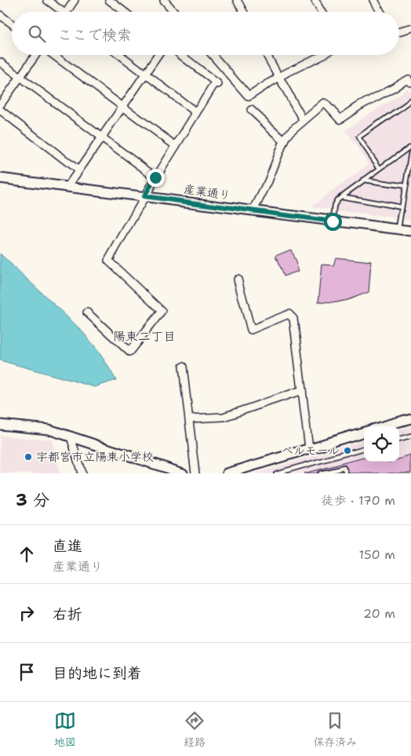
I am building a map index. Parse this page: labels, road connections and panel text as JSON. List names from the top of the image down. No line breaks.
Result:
{"streets":{"street":["産業通り"]},"districts":["陽東二丁目"],"places":["ベルモール","宇都宮市立陽東小学校"],"page":{"search":"ここで検索","heading":["3 分","徒歩 · 170 m"],"list":[["直進","産業通り","150 m"],["右折","20 m"],"目的地に到着"],"nav":["地図","経路","保存済み"]}}
